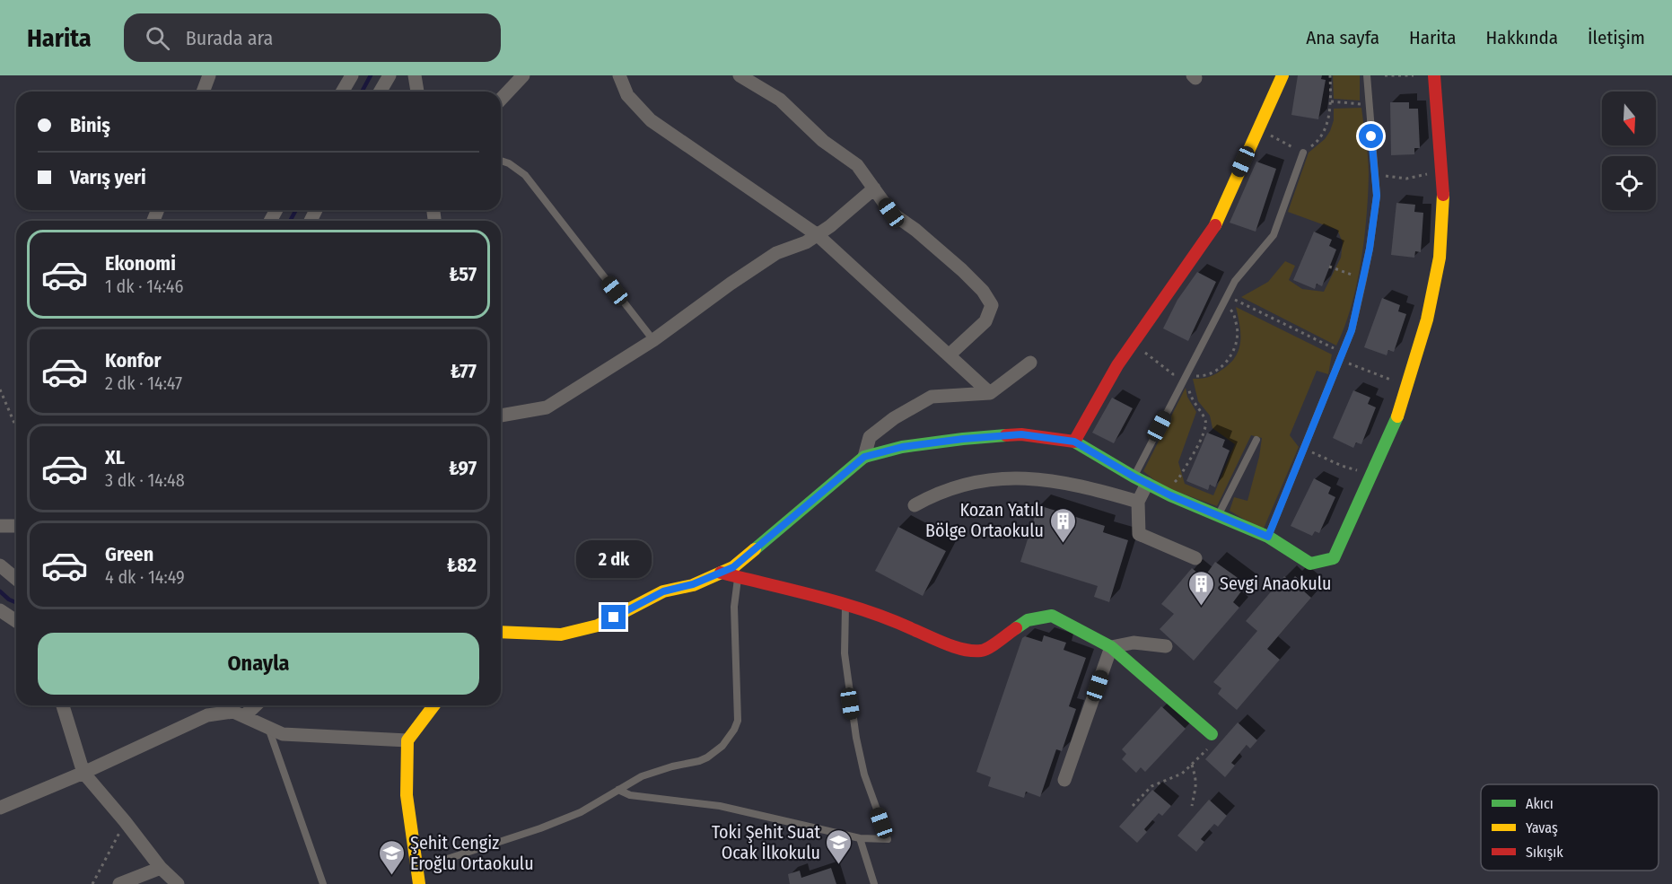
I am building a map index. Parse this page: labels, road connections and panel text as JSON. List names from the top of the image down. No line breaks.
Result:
{"places":{"building":["Kozan Yatılı Bölge Ortaokulu","Sevgi Anaokulu"],"school or university":["Toki Şehit Suat Ocak İlkokulu","Şehit Cengiz Eroğlu Ortaokulu"]},"legend":["Akıcı","Yavaş","Sıkışık"],"north":"bottom","page":{"header":"Harita","search":"Burada ara","nav":["Ana sayfa","Harita","Hakkında","İletişim"],"banner":["Biniş","Varış yeri"],"list":[{"name":"Ekonomi","note":"1 dk · 14:46","value":"₺57"},{"name":"Konfor","note":"2 dk · 14:47","value":"₺77"},{"name":"XL","note":"3 dk · 14:48","value":"₺97"},{"name":"Green","note":"4 dk · 14:49","value":"₺82"}],"bubble":"2 dk","buttons":"Onayla"}}
